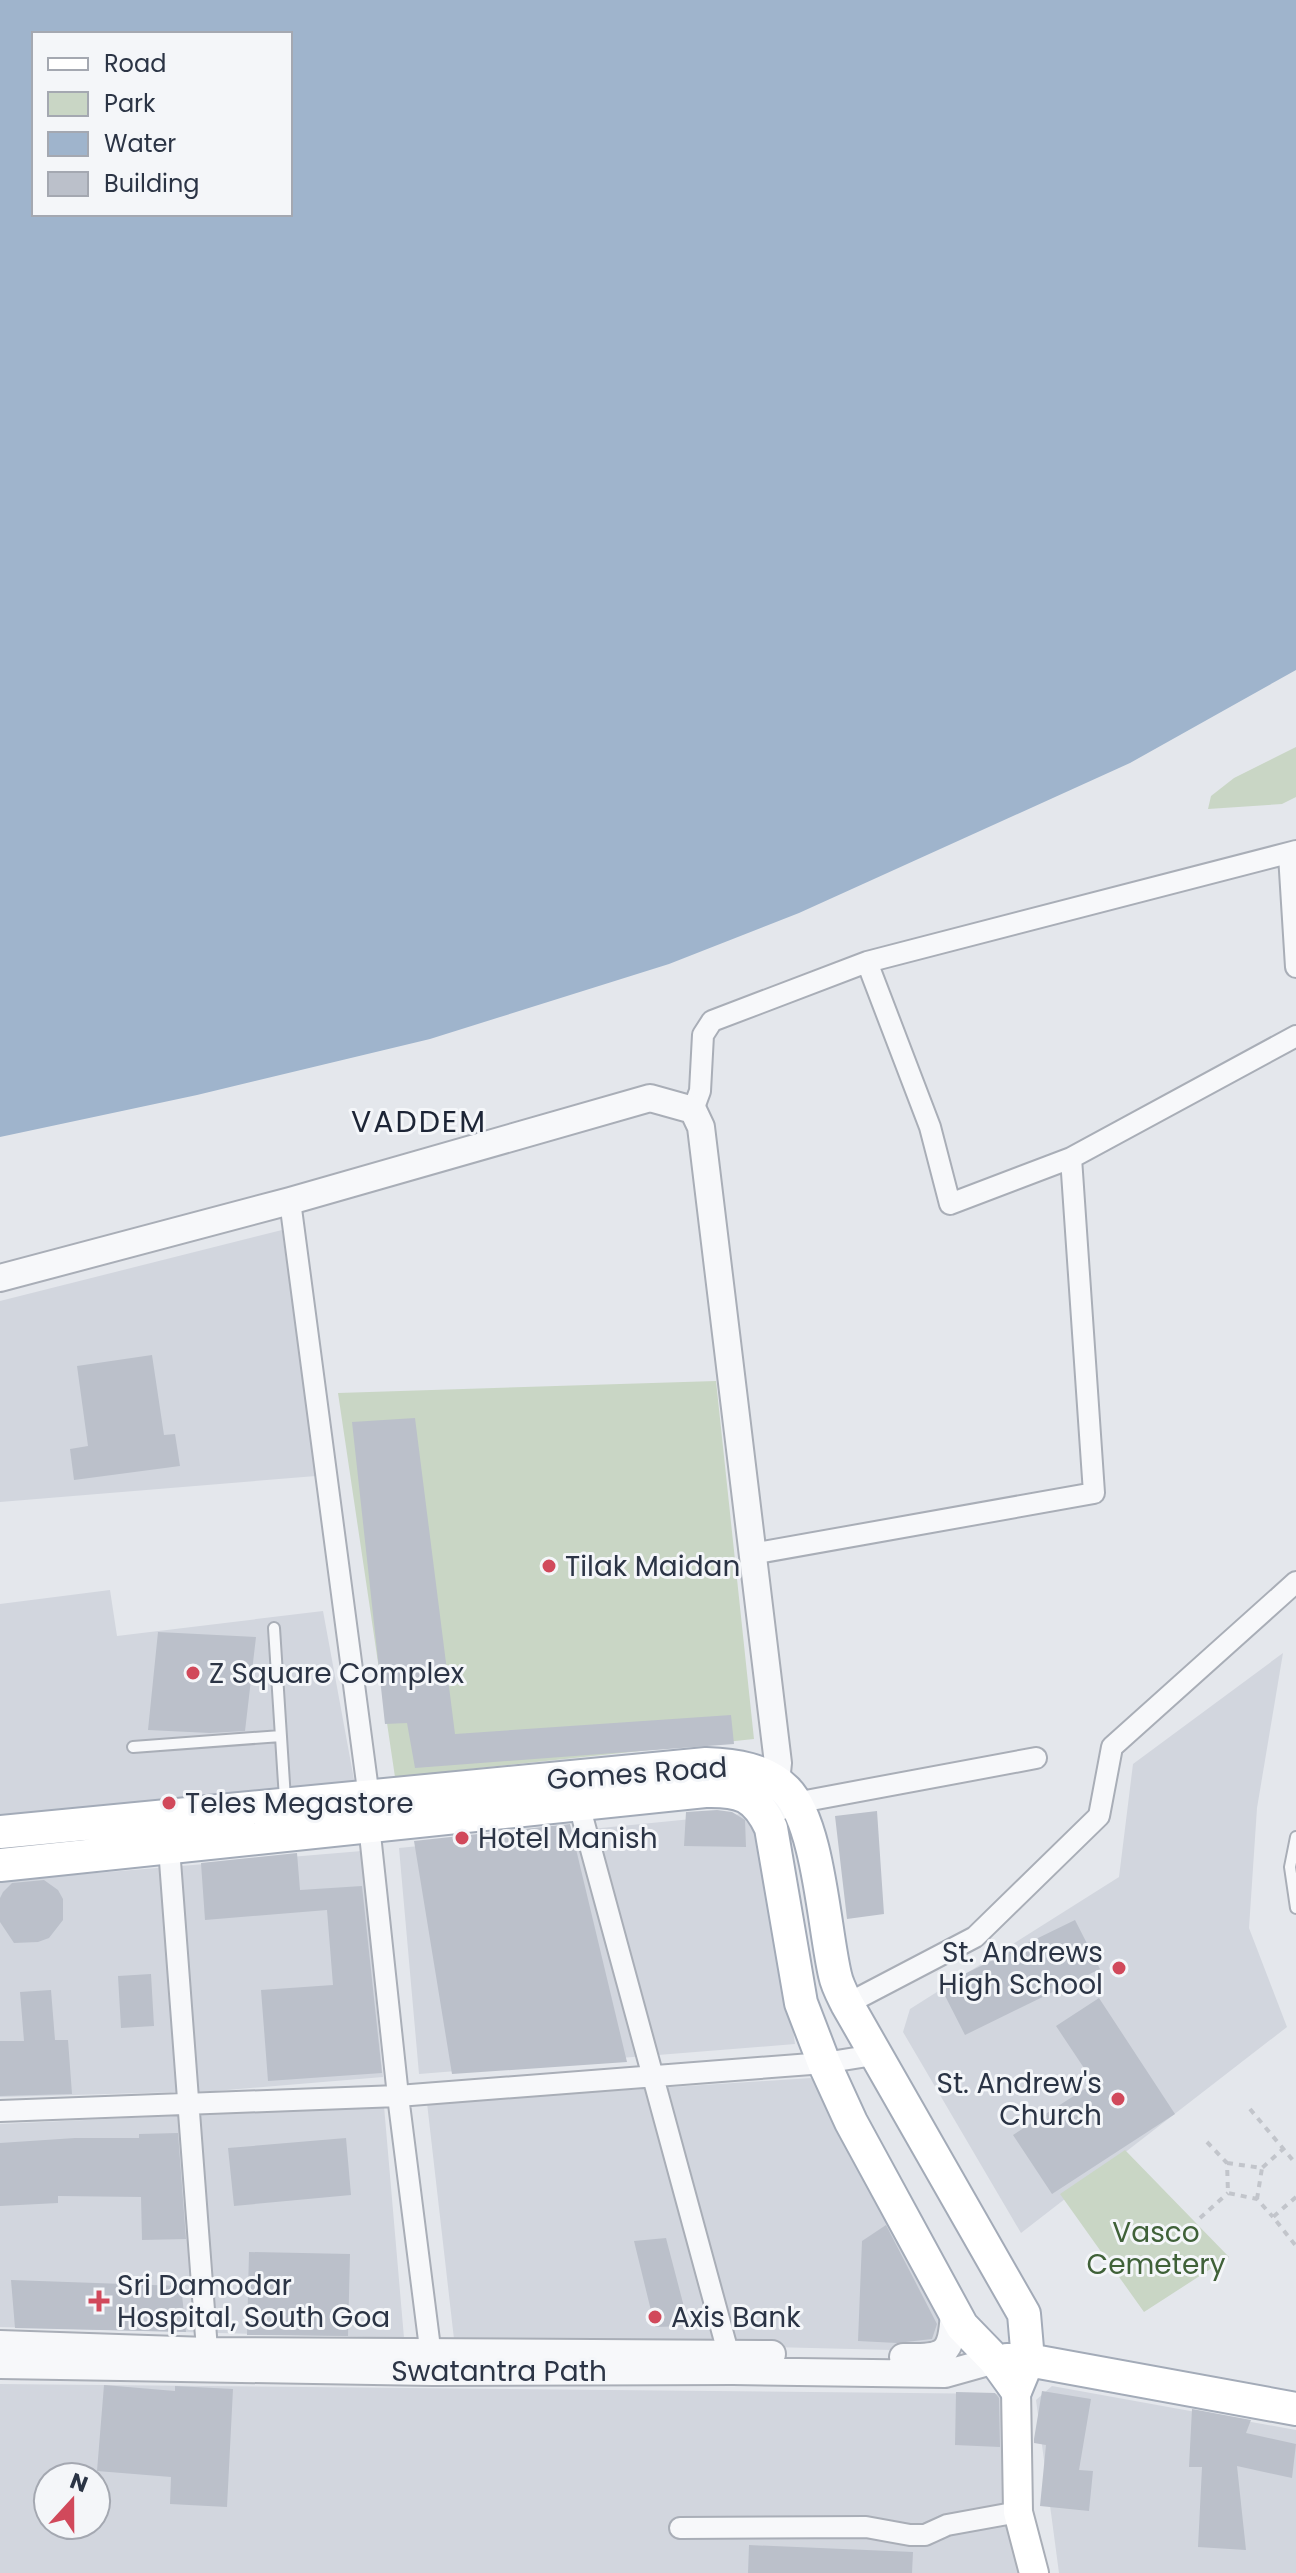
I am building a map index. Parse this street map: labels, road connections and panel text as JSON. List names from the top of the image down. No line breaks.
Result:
{"streets":{"main road":["Gomes Road"],"street":["Swatantra Path"]},"districts":["VADDEM"],"parks":["Vasco Cemetery"],"places":{"other":["Tilak Maidan","Z Square Complex","Teles Megastore","Hotel Manish","St. Andrews High School","St. Andrew's Church","Axis Bank"],"health":["Sri Damodar Hospital, South Goa"]},"legend":["Road","Park","Water","Building"],"north":"top"}
